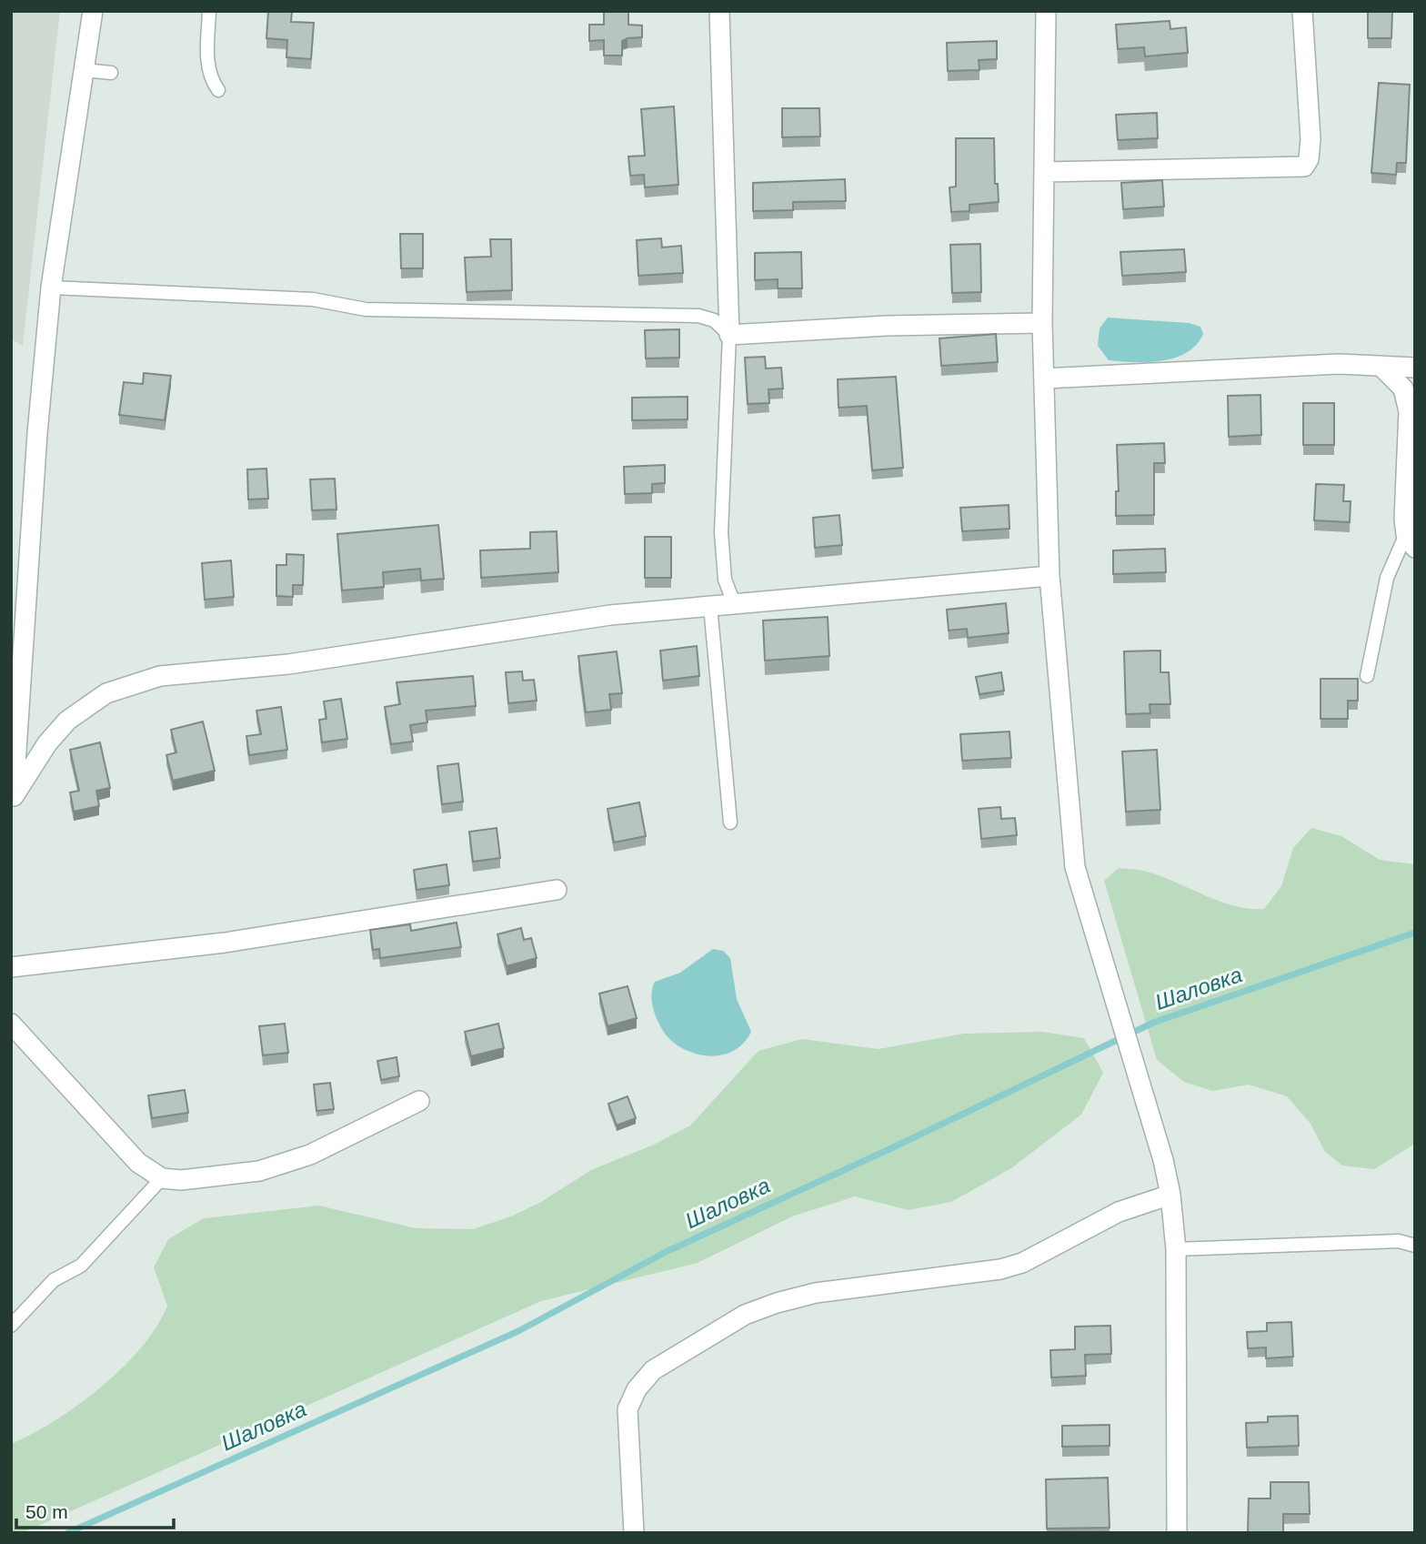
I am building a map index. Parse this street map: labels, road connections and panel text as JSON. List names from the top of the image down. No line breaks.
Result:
{"water":["Шаловка"],"scale_bar":"50 m"}
